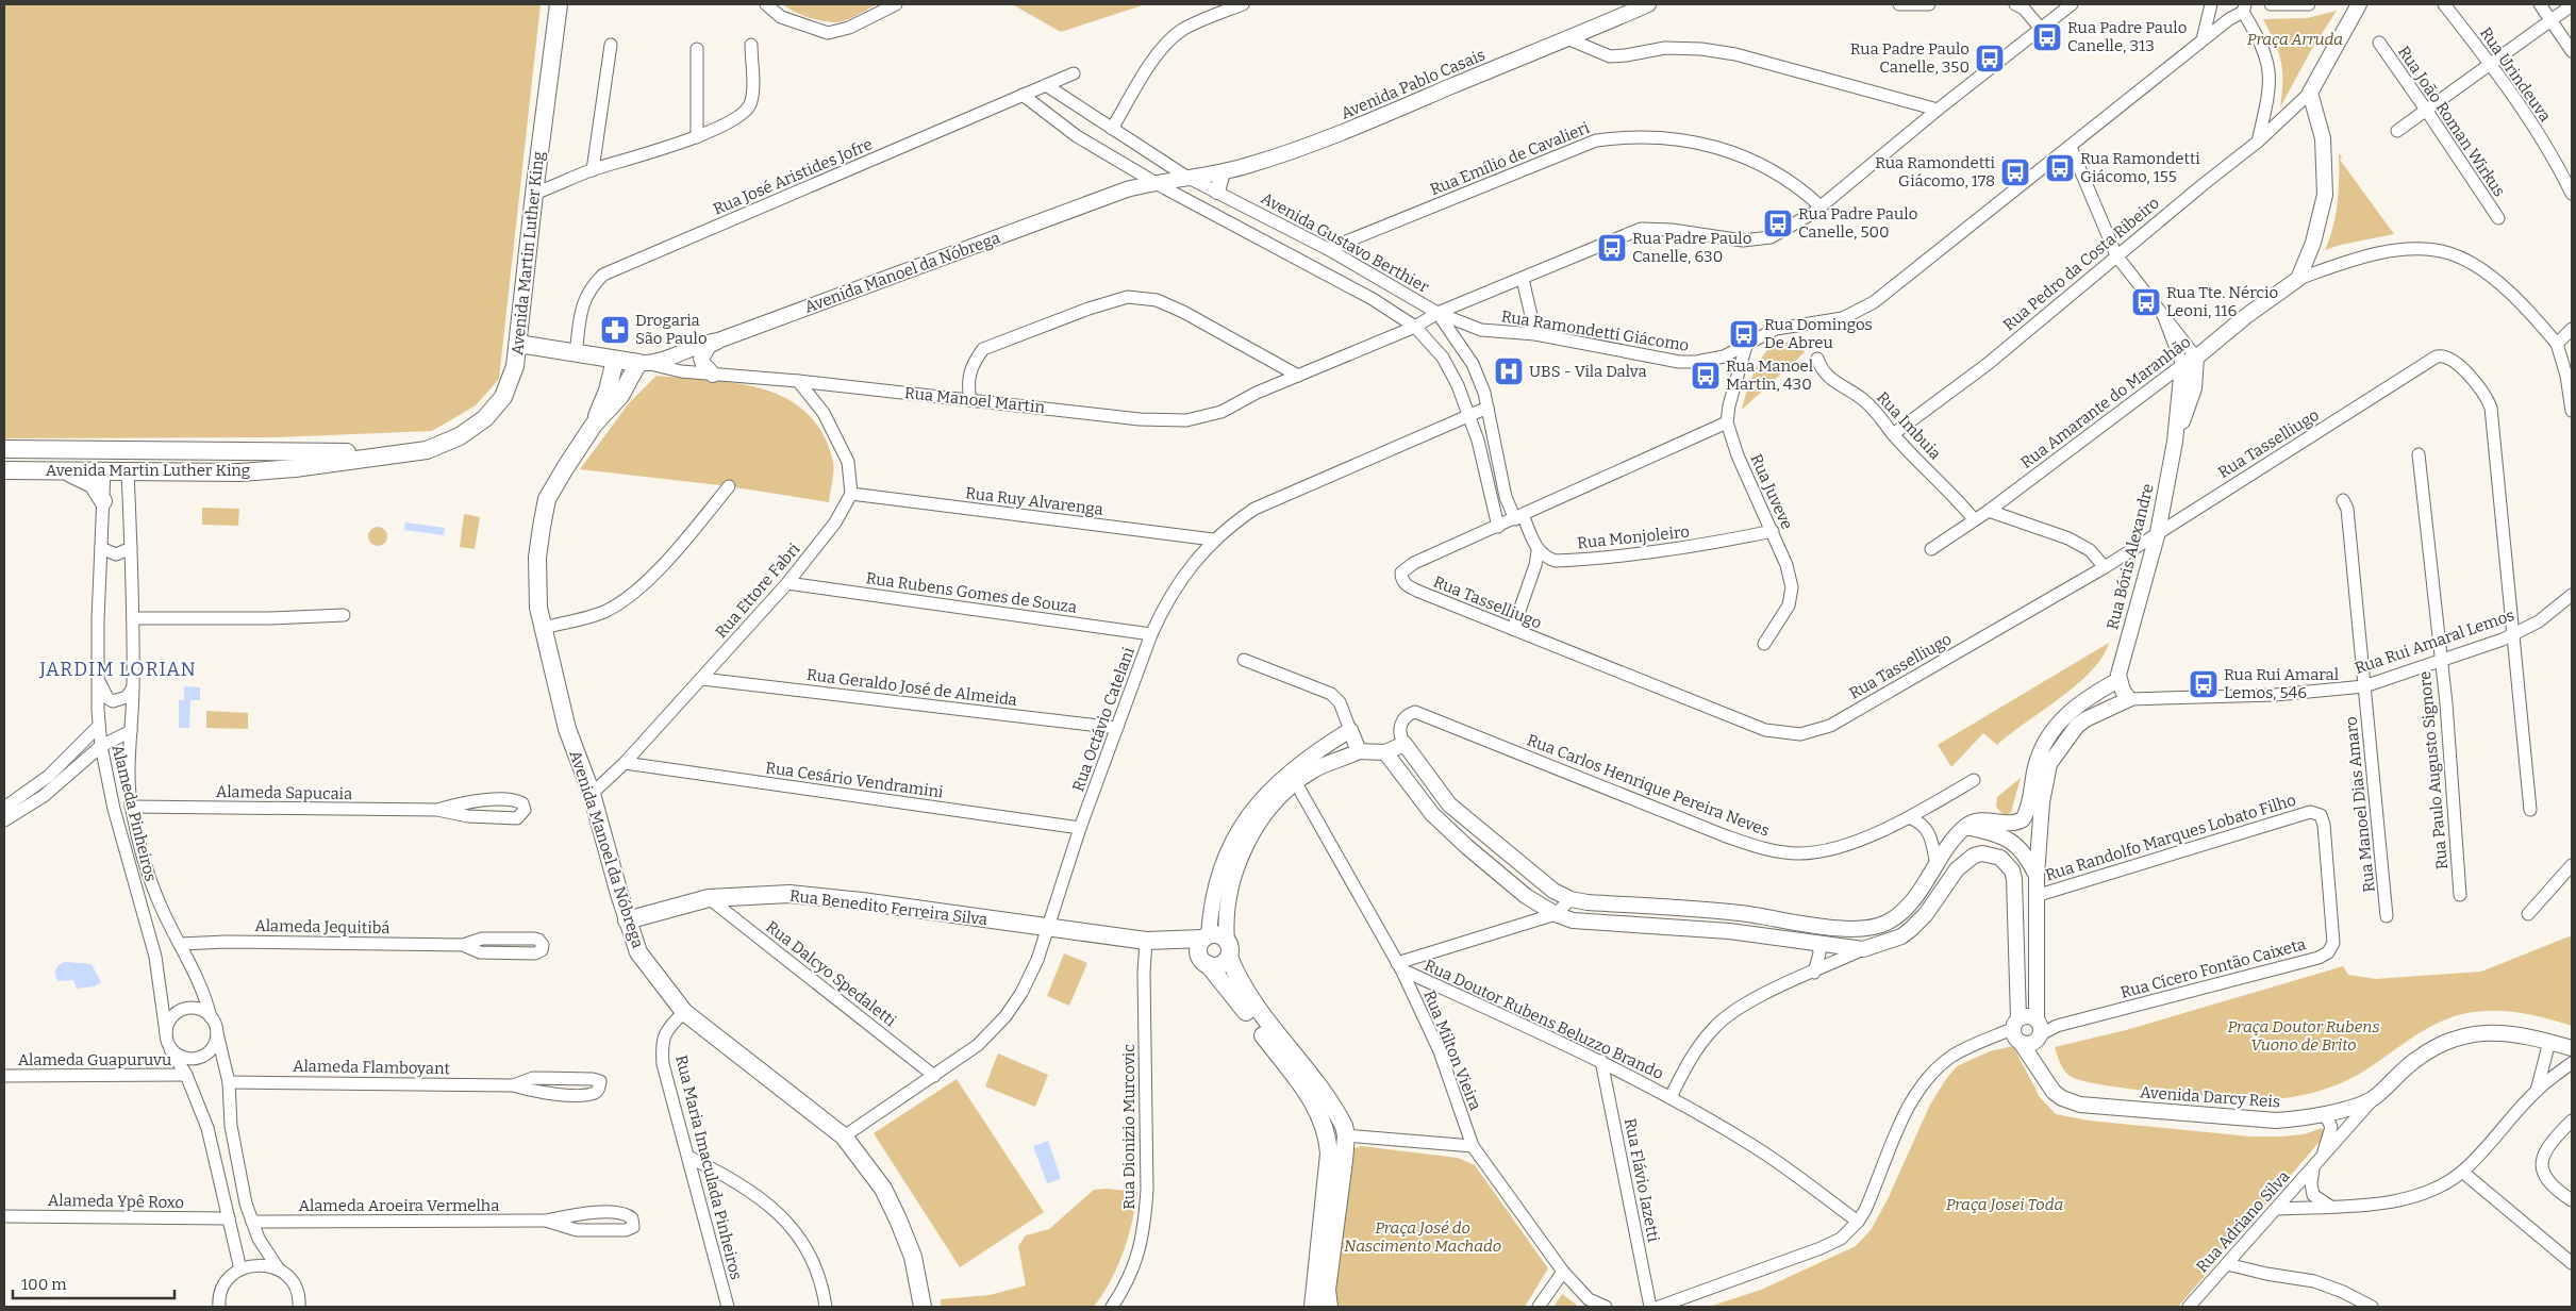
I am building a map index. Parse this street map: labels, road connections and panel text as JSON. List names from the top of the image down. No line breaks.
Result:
{"streets":{"main road":["Avenida Martin Luther King","Avenida Manoel da Nóbrega","Rua Manoel Martin","Rua Benedito Ferreira Silva"],"street":["Rua Urindeuva","Avenida Pablo Casais","Rua João Roman Wirkus","Rua Emílio de Cavalieri","Rua José Aristides Jofre","Avenida Gustavo Berthier","Rua Pedro da Costa Ribeiro","Rua Ramondetti Giácomo","Rua Amarante do Maranhão","Rua Imbuia","Rua Tasselliugo","Rua Juveve","Rua Ruy Alvarenga","Rua Monjoleiro","Rua Bóris Alexandre","Rua Ettore Fabri","Rua Rubens Gomes de Souza","Rua Rui Amaral Lemos","Rua Geraldo José de Almeida","Rua Octávio Catelani","Rua Paulo Augusto Signore","Rua Cesário Vendramini","Rua Carlos Henrique Pereira Neves","Alameda Sapucaia","Rua Manoel Dias Amaro","Alameda Pinheiros","Rua Randolfo Marques Lobato Filho","Alameda Jequitibá","Rua Cícero Fontão Caixeta","Rua Dalcyo Spedaletti","Rua Doutor Rubens Beluzzo Brando","Rua Milton Vieira","Alameda Guapuruvu","Alameda Flamboyant","Avenida Darcy Reis","Rua Dionizio Murcovic","Rua Maria Imaculada Pinheiros","Rua Flávio Iazetti","Alameda Ypê Roxo","Alameda Aroeira Vermelha","Rua Adriano Silva"]},"crossings":[["Avenida Pablo Casais","Avenida Gustavo Berthier"],["Avenida Pablo Casais","Avenida Manoel da Nóbrega"],["Rua Emílio de Cavalieri","Avenida Gustavo Berthier"],["Rua Emílio de Cavalieri","Rua Manoel Martin"],["Rua José Aristides Jofre","Avenida Gustavo Berthier"],["Rua José Aristides Jofre","Rua Manoel Martin"],["Avenida Gustavo Berthier","Avenida Manoel da Nóbrega"],["Avenida Gustavo Berthier","Rua Ramondetti Giácomo"],["Avenida Gustavo Berthier","Rua Manoel Martin"],["Avenida Gustavo Berthier","Rua Octávio Catelani"],["Avenida Martin Luther King","Rua Manoel Martin"],["Avenida Martin Luther King","Alameda Pinheiros"],["Rua Pedro da Costa Ribeiro","Rua Imbuia"],["Avenida Manoel da Nóbrega","Rua Manoel Martin"],["Avenida Manoel da Nóbrega","Rua Ettore Fabri"],["Avenida Manoel da Nóbrega","Rua Octávio Catelani"],["Avenida Manoel da Nóbrega","Rua Benedito Ferreira Silva"],["Avenida Manoel da Nóbrega","Rua Maria Imaculada Pinheiros"],["Rua Ramondetti Giácomo","Rua Manoel Martin"],["Rua Ramondetti Giácomo","Rua Juveve"],["Rua Amarante do Maranhão","Rua Imbuia"],["Rua Amarante do Maranhão","Rua Bóris Alexandre"],["Rua Tasselliugo","Rua Bóris Alexandre"],["Rua Tasselliugo","Rua Rui Amaral Lemos"],["Rua Juveve","Rua Monjoleiro"],["Rua Ruy Alvarenga","Rua Ettore Fabri"],["Rua Ruy Alvarenga","Rua Octávio Catelani"],["Rua Ettore Fabri","Rua Rubens Gomes de Souza"],["Rua Ettore Fabri","Rua Geraldo José de Almeida"],["Rua Ettore Fabri","Rua Cesário Vendramini"],["Rua Rubens Gomes de Souza","Rua Octávio Catelani"],["Rua Rui Amaral Lemos","Rua Paulo Augusto Signore"],["Rua Rui Amaral Lemos","Rua Manoel Dias Amaro"],["Rua Geraldo José de Almeida","Rua Octávio Catelani"],["Rua Octávio Catelani","Rua Cesário Vendramini"],["Rua Octávio Catelani","Rua Benedito Ferreira Silva"],["Rua Octávio Catelani","Rua Dalcyo Spedaletti"],["Alameda Sapucaia","Alameda Pinheiros"],["Alameda Pinheiros","Alameda Jequitibá"],["Rua Randolfo Marques Lobato Filho","Rua Cícero Fontão Caixeta"],["Rua Benedito Ferreira Silva","Rua Dalcyo Spedaletti"],["Rua Benedito Ferreira Silva","Rua Dionizio Murcovic"],["Rua Cícero Fontão Caixeta","Avenida Darcy Reis"],["Rua Doutor Rubens Beluzzo Brando","Rua Milton Vieira"],["Rua Doutor Rubens Beluzzo Brando","Rua Flávio Iazetti"],["Avenida Darcy Reis","Rua Adriano Silva"]],"districts":["JARDIM LORIAN"],"parks":["Praça Arruda","Praça Doutor Rubens Vuono de Brito","Praça Josei Toda","Praça José do Nascimento Machado"],"places":{"bus stop":["Rua Padre Paulo Canelle, 313","Rua Padre Paulo Canelle, 350","Rua Ramondetti Giácomo, 155","Rua Ramondetti Giácomo, 178","Rua Padre Paulo Canelle, 500","Rua Padre Paulo Canelle, 630","Rua Tte. Nércio Leoni, 116","Rua Domingos De Abreu","Rua Manoel Martin, 430","Rua Rui Amaral Lemos, 546"],"pharmacy":["Drogaria São Paulo"],"hospital":["UBS - Vila Dalva"]},"scale_bar":"100 m"}
